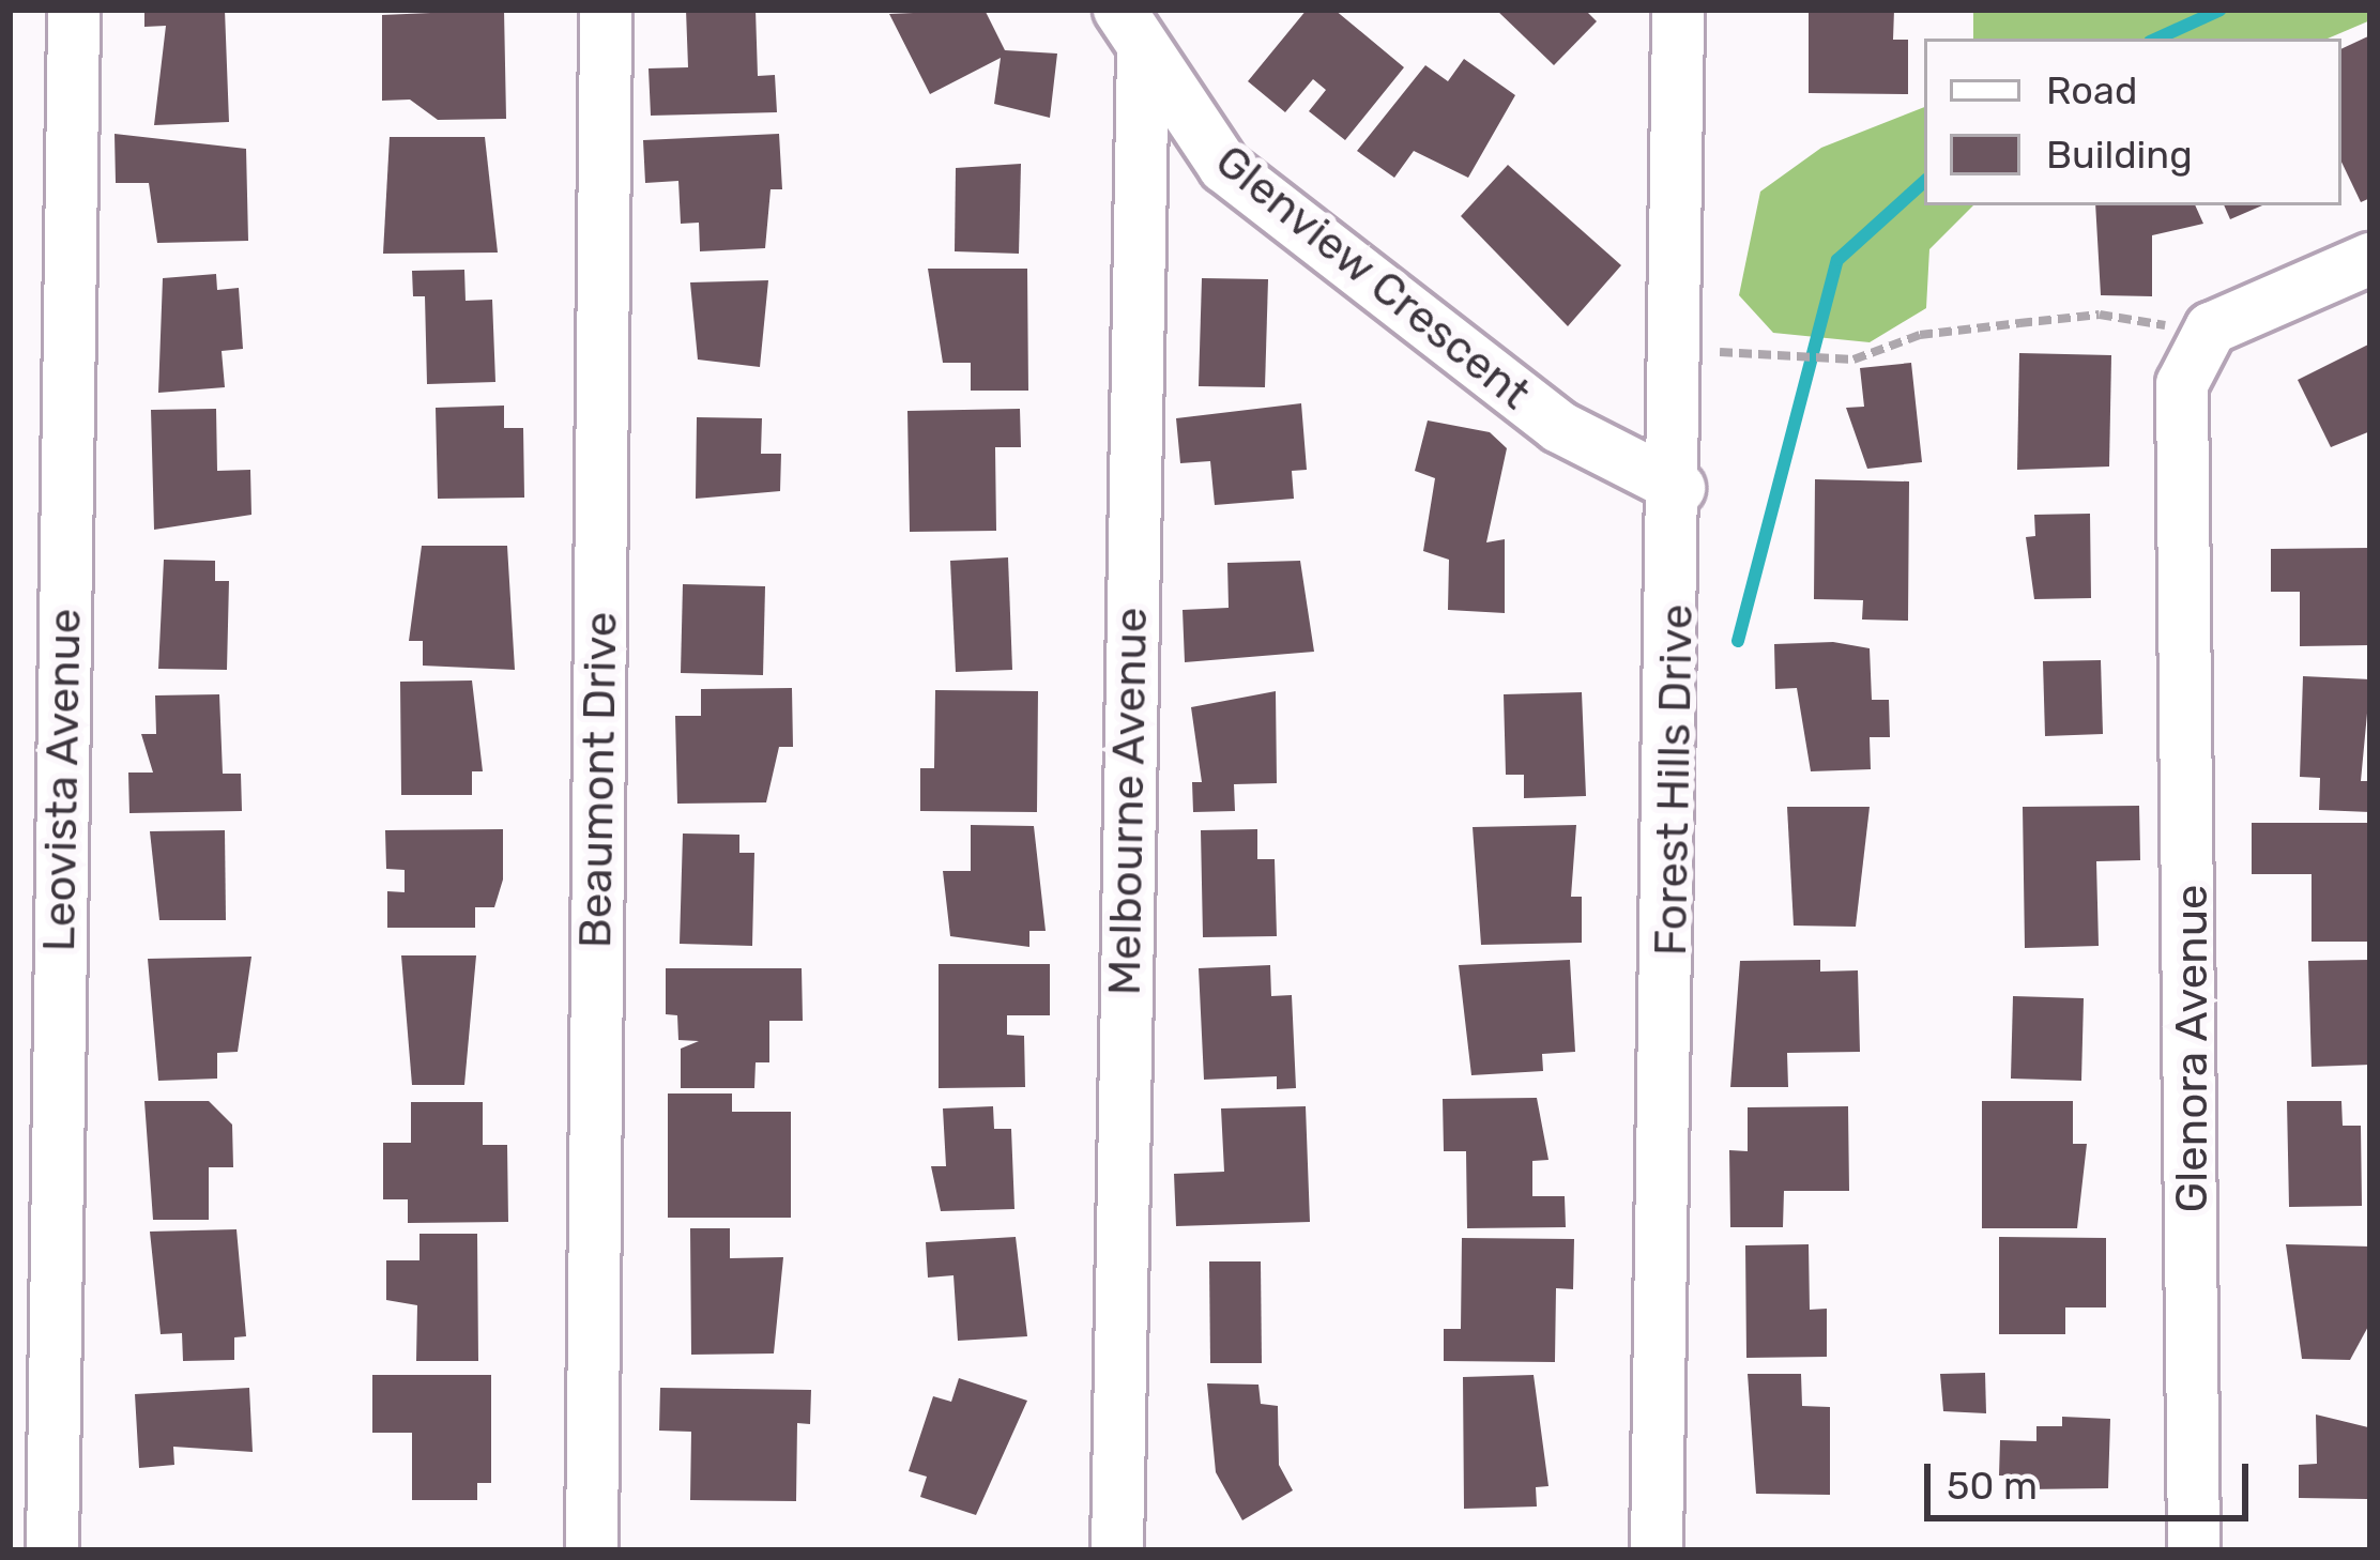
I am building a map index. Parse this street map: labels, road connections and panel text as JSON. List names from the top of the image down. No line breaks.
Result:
{"streets":{"street":["Glenview Crescent","Leovista Avenue","Beaumont Drive","Forest Hills Drive","Melbourne Avenue","Glenora Avenue"]},"crossings":[["Glenview Crescent","Forest Hills Drive"],["Glenview Crescent","Melbourne Avenue"]],"legend":["Road","Building"],"scale_bar":"50 m"}
